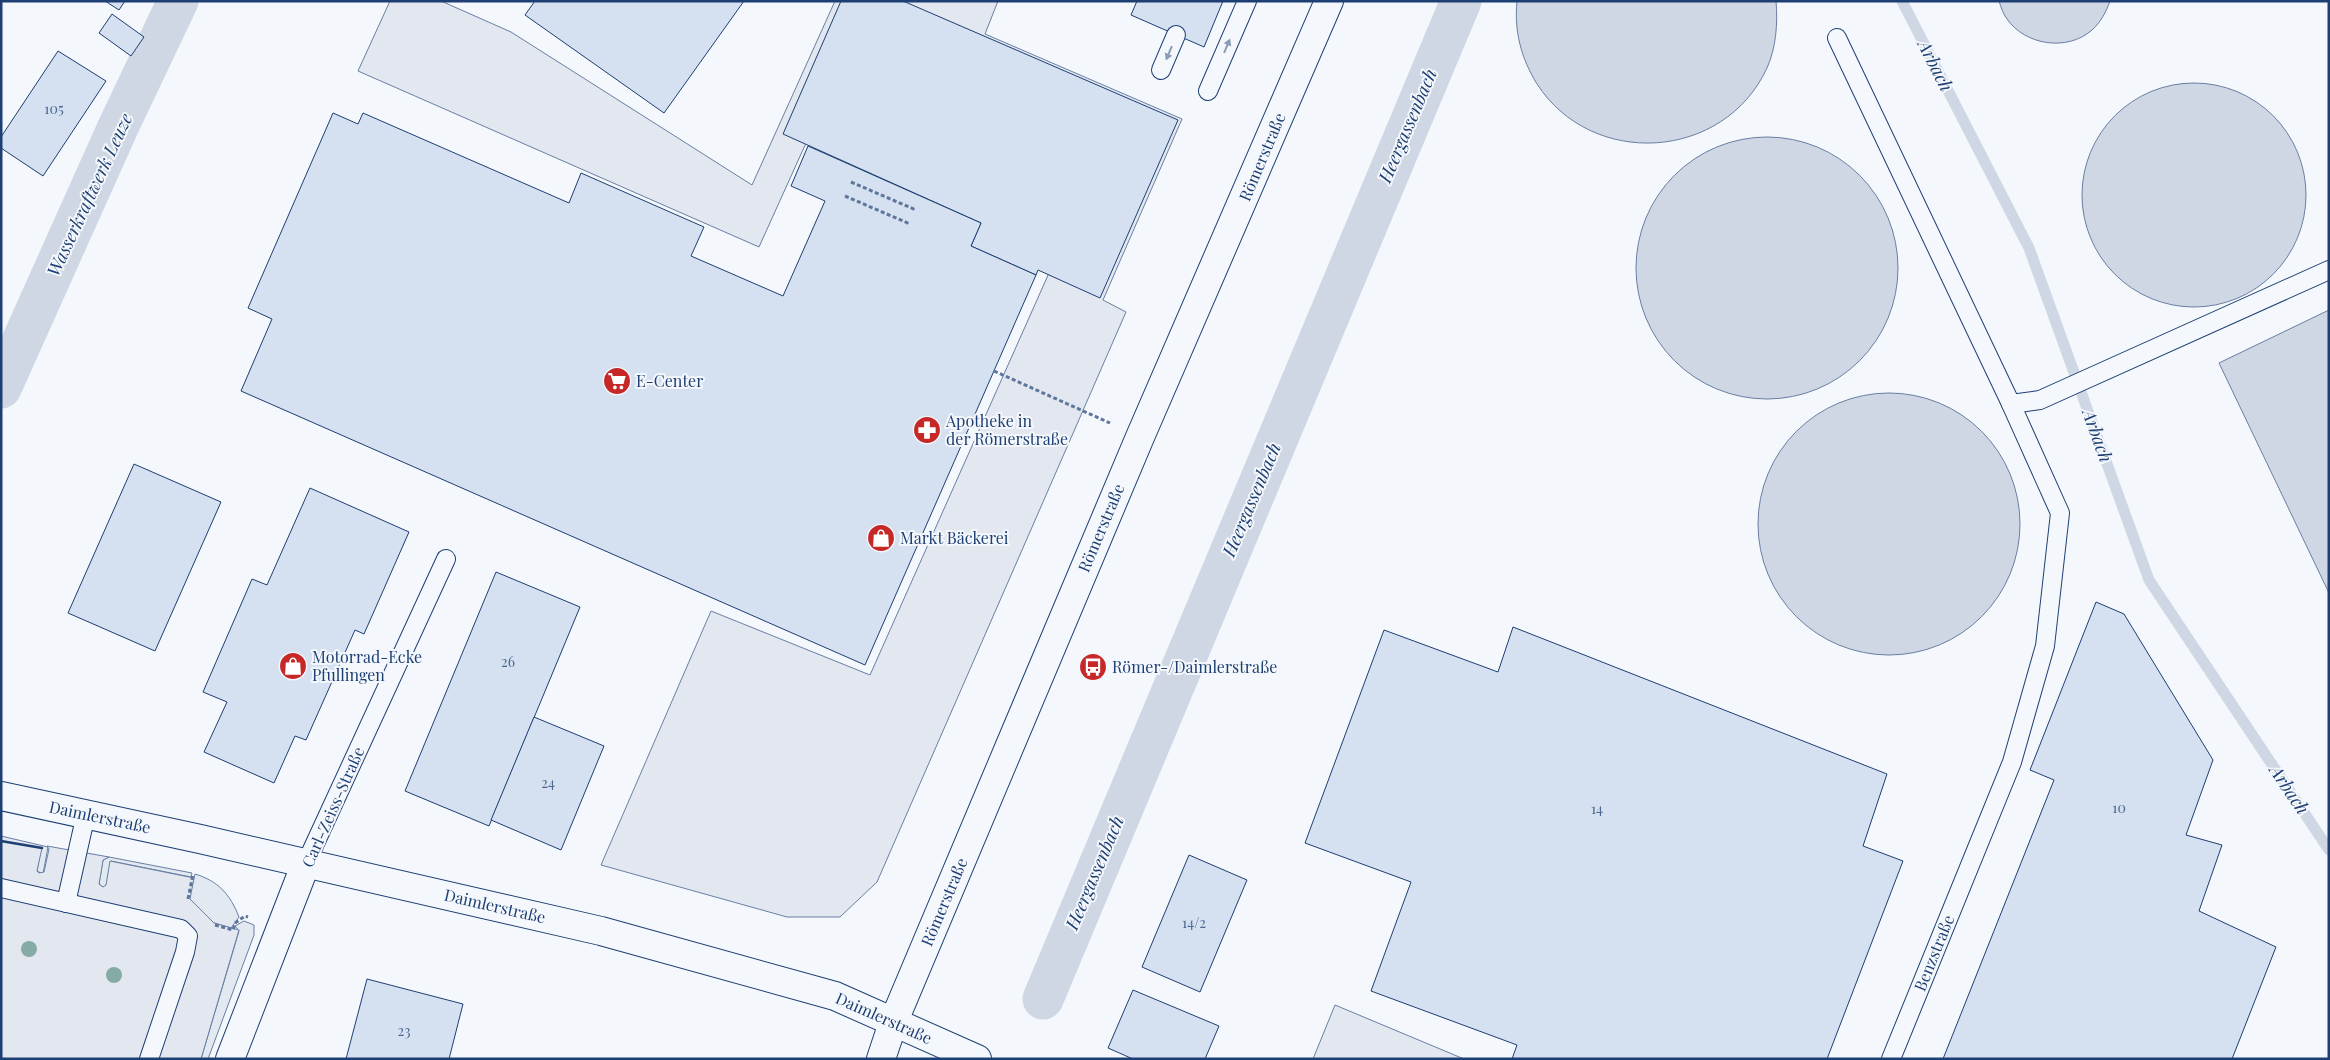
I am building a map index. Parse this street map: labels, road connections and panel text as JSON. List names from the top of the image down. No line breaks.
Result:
{"streets":{"street":["Römerstraße","Carl-Zeiss-Straße","Daimlerstraße"],"lane":["Benzstraße"]},"crossings":[["Römerstraße","Daimlerstraße"],["Carl-Zeiss-Straße","Daimlerstraße"]],"water":["Arbach","Heergassenbach","Wasserkraftwerk Leuze"],"places":{"supermarket":["E-Center"],"pharmacy":["Apotheke in der Römerstraße"],"shop":["Markt Bäckerei","Motorrad-Ecke Pfullingen"],"bus stop":["Römer-/Daimlerstraße"]},"house_numbers":["105","26","24","10","14","14/2","23"]}
